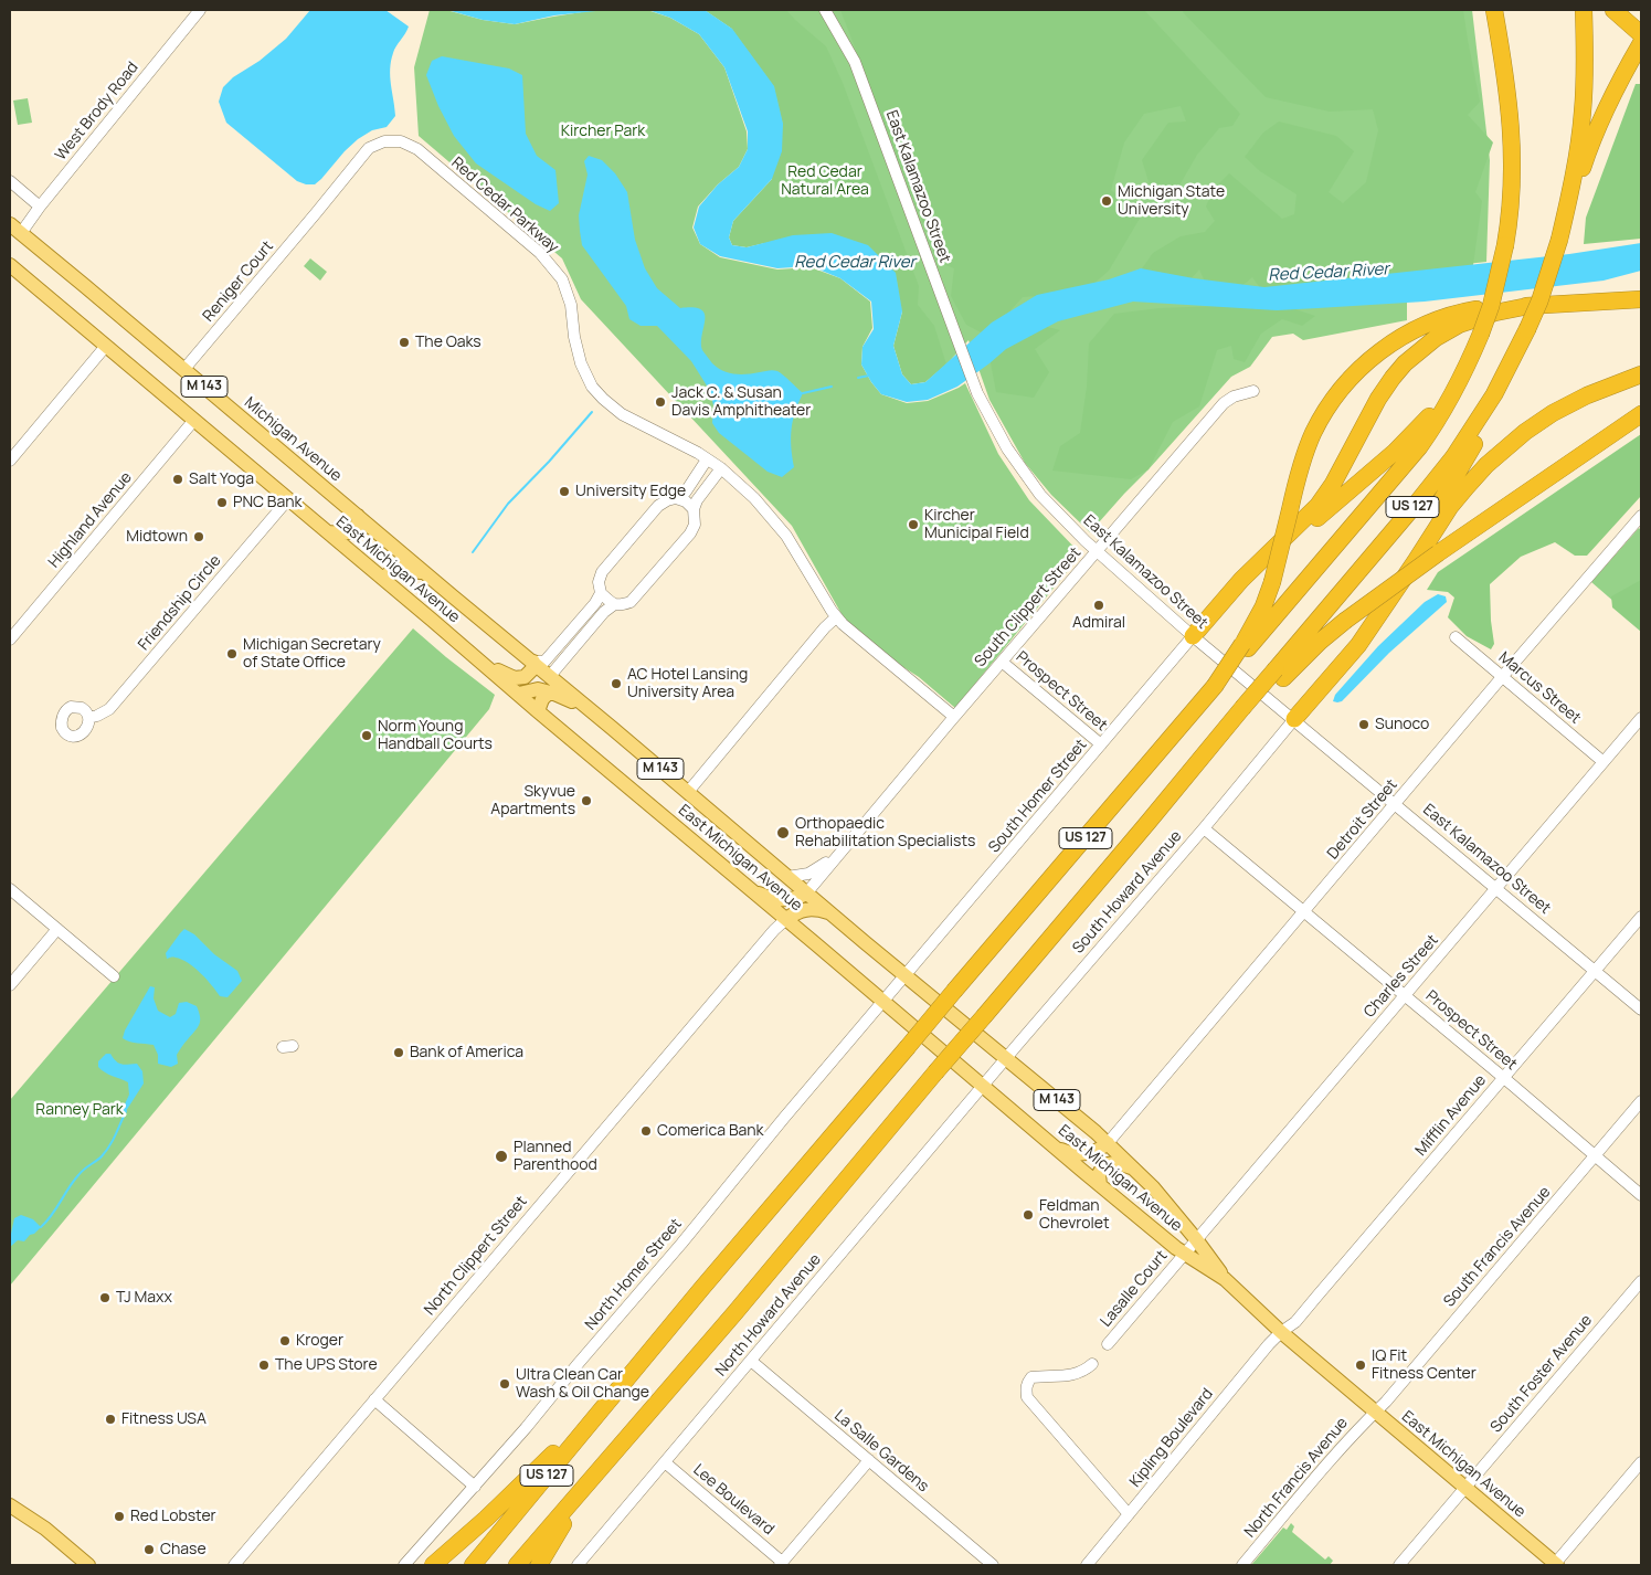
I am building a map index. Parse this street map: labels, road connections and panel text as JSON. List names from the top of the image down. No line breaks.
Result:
{"streets":{"highway":["US 127"],"main road":["M 143","Michigan Avenue","East Michigan Avenue"],"street":["West Brody Road","East Kalamazoo Street","Red Cedar Parkway","Reniger Court","Highland Avenue","Friendship Circle","South Clippert Street","Marcus Street","Prospect Street","South Homer Street","Detroit Street","South Howard Avenue","Charles Street","Mifflin Avenue","South Francis Avenue","North Clippert Street","North Homer Street","Lasalle Court","North Howard Avenue","South Foster Avenue","Kipling Boulevard","La Salle Gardens","North Francis Avenue","Lee Boulevard"]},"crossings":[["West Brody Road","Michigan Avenue"],["East Kalamazoo Street","South Clippert Street"],["East Kalamazoo Street","South Homer Street"],["East Kalamazoo Street","Detroit Street"],["East Kalamazoo Street","South Howard Avenue"],["East Kalamazoo Street","Charles Street"],["East Kalamazoo Street","Mifflin Avenue"],["Red Cedar Parkway","Reniger Court"],["Red Cedar Parkway","South Clippert Street"],["Reniger Court","Michigan Avenue"],["M 143","Highland Avenue"],["M 143","East Michigan Avenue"],["Michigan Avenue","East Michigan Avenue"],["Highland Avenue","East Michigan Avenue"],["East Michigan Avenue","Friendship Circle"],["East Michigan Avenue","South Clippert Street"],["East Michigan Avenue","South Homer Street"],["East Michigan Avenue","Detroit Street"],["East Michigan Avenue","South Howard Avenue"],["East Michigan Avenue","Charles Street"],["East Michigan Avenue","Mifflin Avenue"],["East Michigan Avenue","South Francis Avenue"],["East Michigan Avenue","North Clippert Street"],["East Michigan Avenue","North Homer Street"],["East Michigan Avenue","Lasalle Court"],["East Michigan Avenue","North Howard Avenue"],["East Michigan Avenue","South Foster Avenue"],["East Michigan Avenue","Kipling Boulevard"],["East Michigan Avenue","North Francis Avenue"],["South Clippert Street","Prospect Street"],["Marcus Street","Detroit Street"],["Marcus Street","Charles Street"],["Prospect Street","South Homer Street"],["Prospect Street","Detroit Street"],["Prospect Street","South Howard Avenue"],["Prospect Street","Charles Street"],["Prospect Street","Mifflin Avenue"],["Prospect Street","South Francis Avenue"],["South Homer Street","North Homer Street"],["South Howard Avenue","North Howard Avenue"],["Charles Street","Lasalle Court"],["Mifflin Avenue","Kipling Boulevard"],["South Francis Avenue","North Francis Avenue"],["North Howard Avenue","La Salle Gardens"],["North Howard Avenue","Lee Boulevard"]],"water":["Red Cedar River"],"parks":["Kircher Park","Red Cedar Natural Area","Ranney Park"],"places":["Michigan State University","The Oaks","Jack C. & Susan Davis Amphitheater","Salt Yoga","University Edge","PNC Bank","Kircher Municipal Field","Midtown","Admiral","Michigan Secretary of State Office","AC Hotel Lansing University Area","Sunoco","Norm Young Handball Courts","Skyvue Apartments","Orthopaedic Rehabilitation Specialists","Bank of America","Comerica Bank","Planned Parenthood","Feldman Chevrolet","TJ Maxx","Kroger","The UPS Store","IQ Fit Fitness Center","Ultra Clean Car Wash & Oil Change","Fitness USA","Red Lobster","Chase"]}
